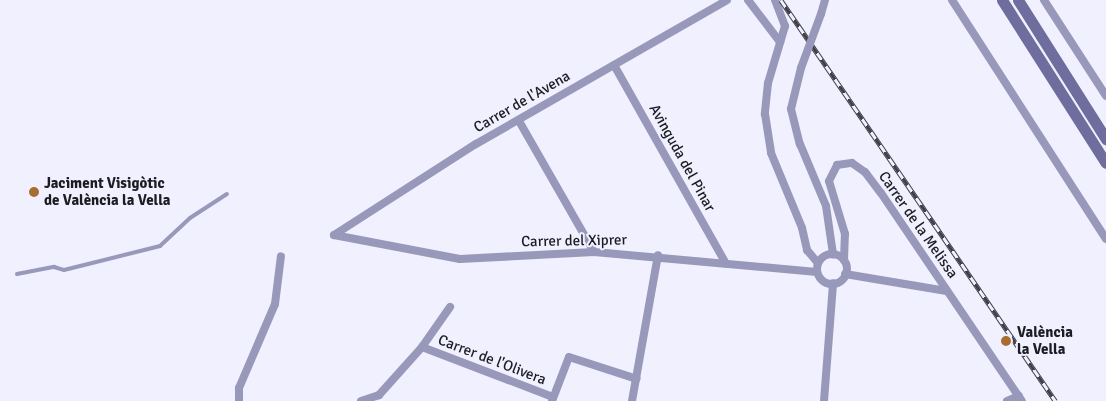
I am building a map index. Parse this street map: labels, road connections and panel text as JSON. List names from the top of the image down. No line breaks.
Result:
{"streets":{"street":["Carrer de l'Avena","Avinguda del Pinar","Carrer de la Melissa","Carrer del Xiprer","Carrer de l'Olivera"]},"crossings":[["Carrer de l'Avena","Avinguda del Pinar"],["Carrer de l'Avena","Carrer del Xiprer"],["Avinguda del Pinar","Carrer del Xiprer"],["Carrer de la Melissa","Carrer del Xiprer"]],"places":["Jaciment Visigòtic de València la Vella","València la Vella"]}
